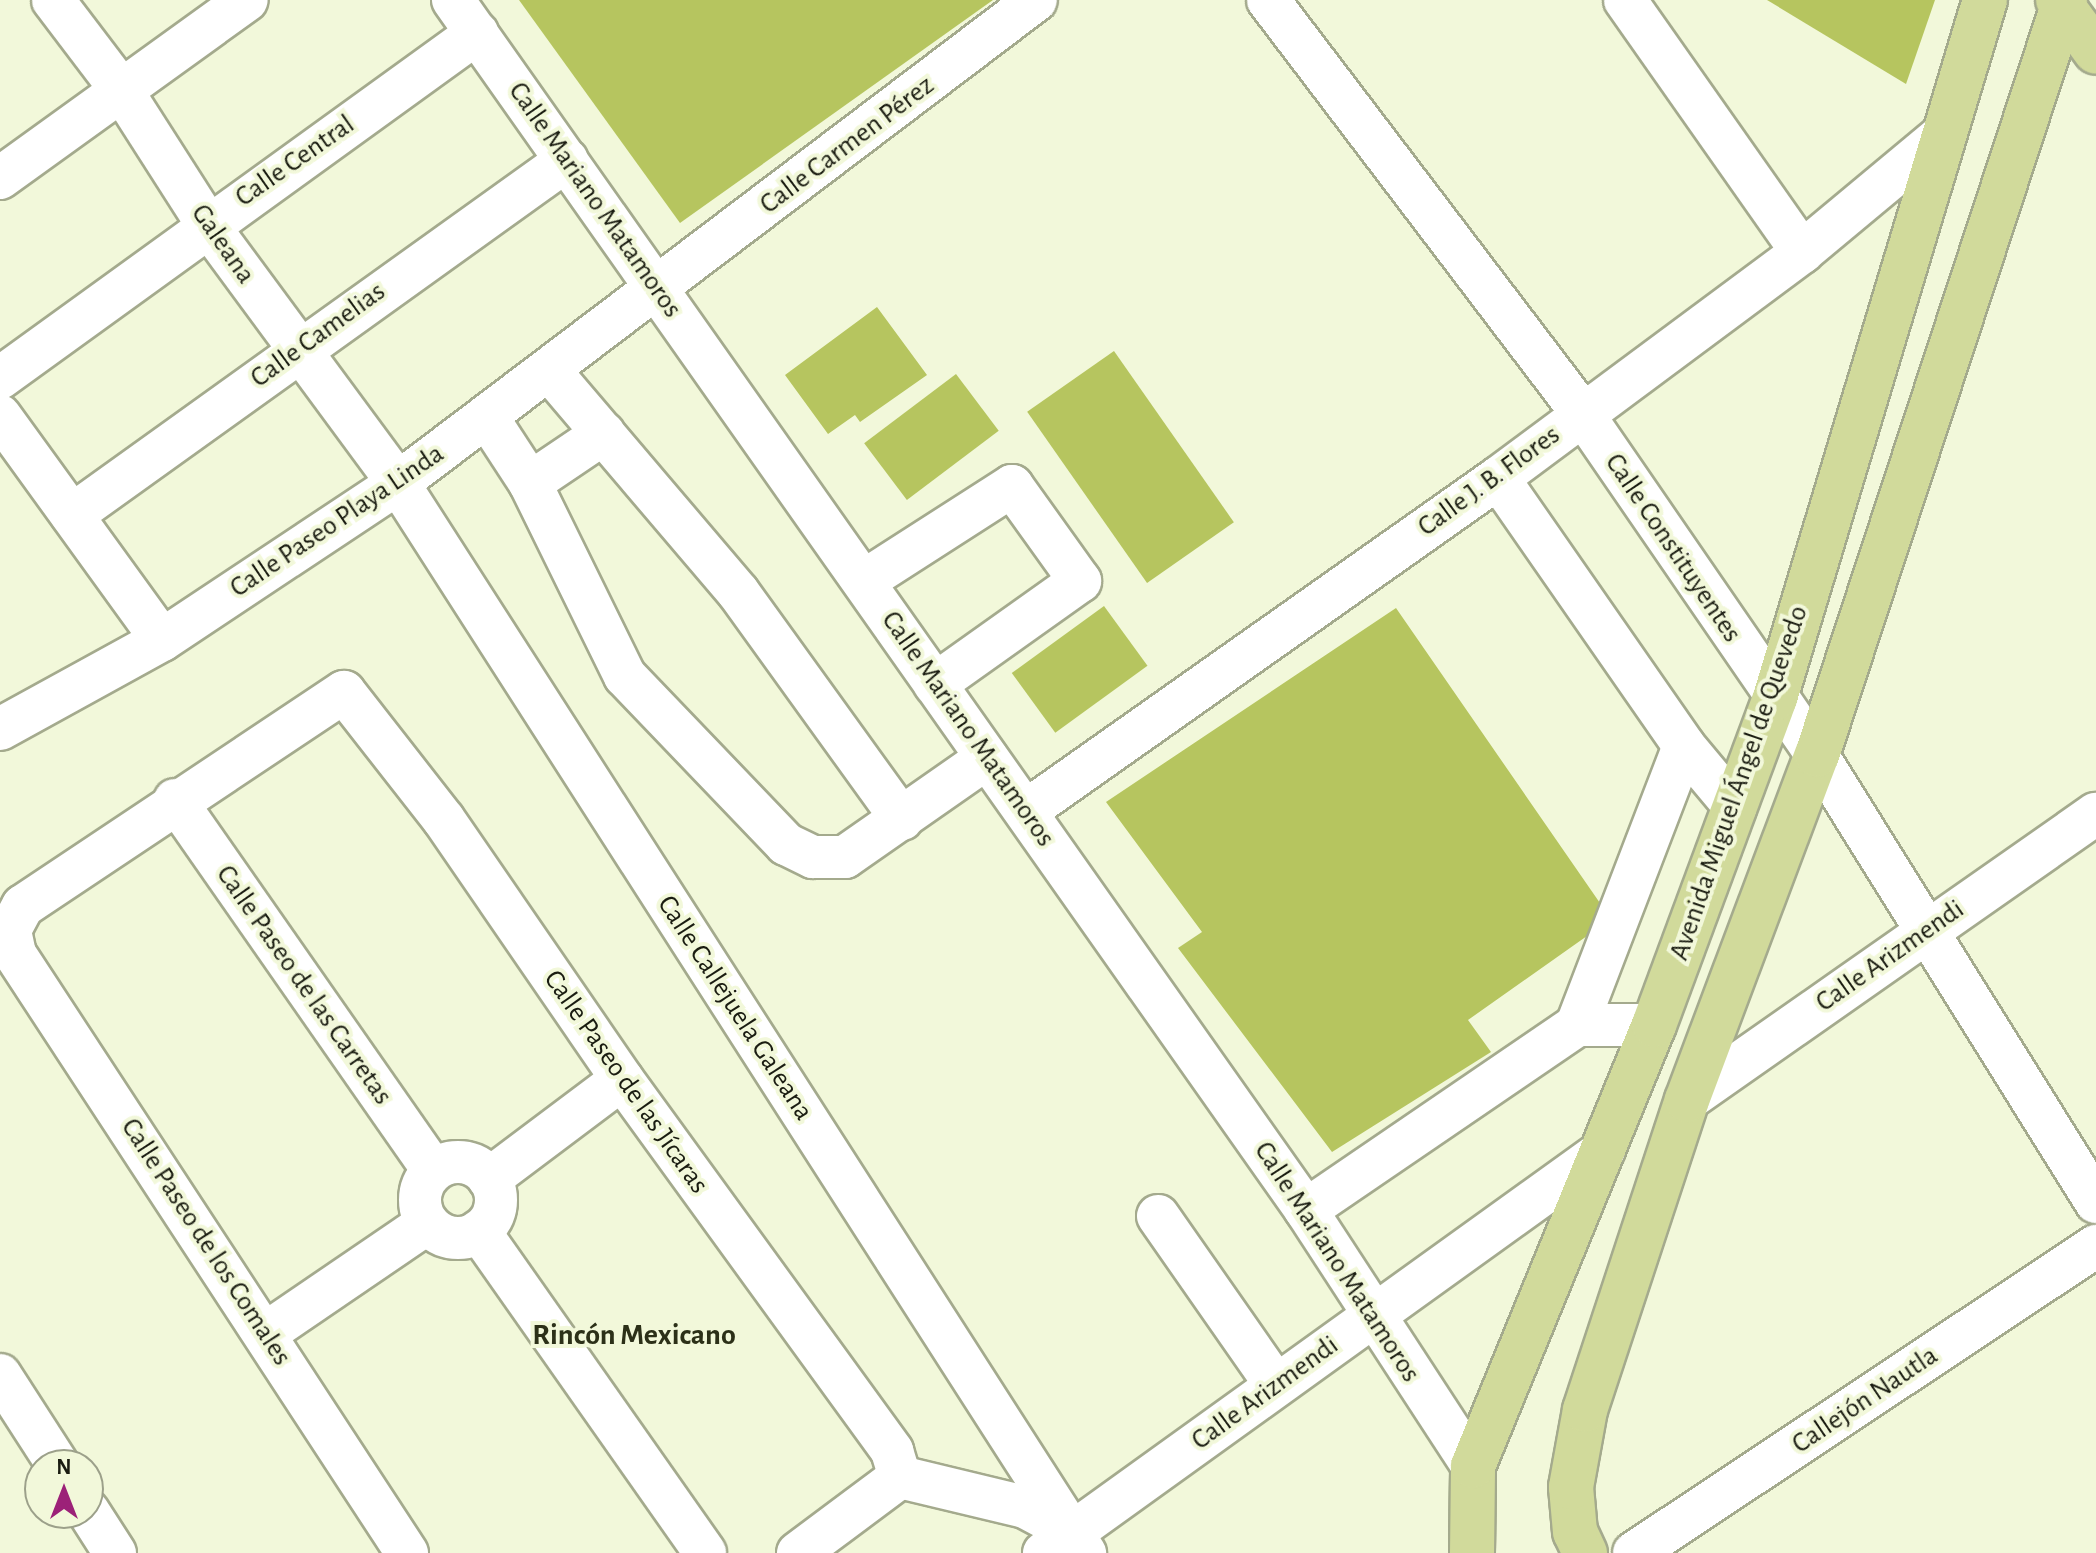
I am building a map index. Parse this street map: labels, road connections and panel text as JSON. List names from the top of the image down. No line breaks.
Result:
{"streets":{"main road":["Avenida Miguel Ángel de Quevedo"],"street":["Calle Carmen Pérez","Calle Central","Calle Mariano Matamoros","Galeana","Calle Camelias","Calle J. B. Flores","Calle Paseo Playa Linda","Calle Constituyentes","Calle Arizmendi","Calle Paseo de las Carretas","Calle Callejuela Galeana","Calle Paseo de las Jícaras","Calle Paseo de los Comales","Callejón Nautla"]},"crossings":[["Calle Carmen Pérez","Calle Mariano Matamoros"],["Calle Carmen Pérez","Calle Paseo Playa Linda"],["Calle Central","Calle Mariano Matamoros"],["Calle Central","Galeana"],["Calle Mariano Matamoros","Calle Camelias"],["Calle Mariano Matamoros","Calle J. B. Flores"],["Calle Mariano Matamoros","Calle Paseo Playa Linda"],["Calle Mariano Matamoros","Avenida Miguel Ángel de Quevedo"],["Calle Mariano Matamoros","Calle Arizmendi"],["Galeana","Calle Camelias"],["Galeana","Calle Paseo Playa Linda"],["Galeana","Calle Callejuela Galeana"],["Calle J. B. Flores","Calle Constituyentes"],["Calle J. B. Flores","Avenida Miguel Ángel de Quevedo"],["Calle Paseo Playa Linda","Calle Callejuela Galeana"],["Calle Constituyentes","Avenida Miguel Ángel de Quevedo"],["Calle Constituyentes","Calle Arizmendi"],["Avenida Miguel Ángel de Quevedo","Calle Arizmendi"],["Calle Arizmendi","Calle Callejuela Galeana"],["Calle Paseo de las Carretas","Calle Paseo de las Jícaras"],["Calle Paseo de las Carretas","Calle Paseo de los Comales"],["Calle Paseo de las Jícaras","Calle Paseo de los Comales"]],"districts":["Rincón Mexicano"],"north":"top"}
